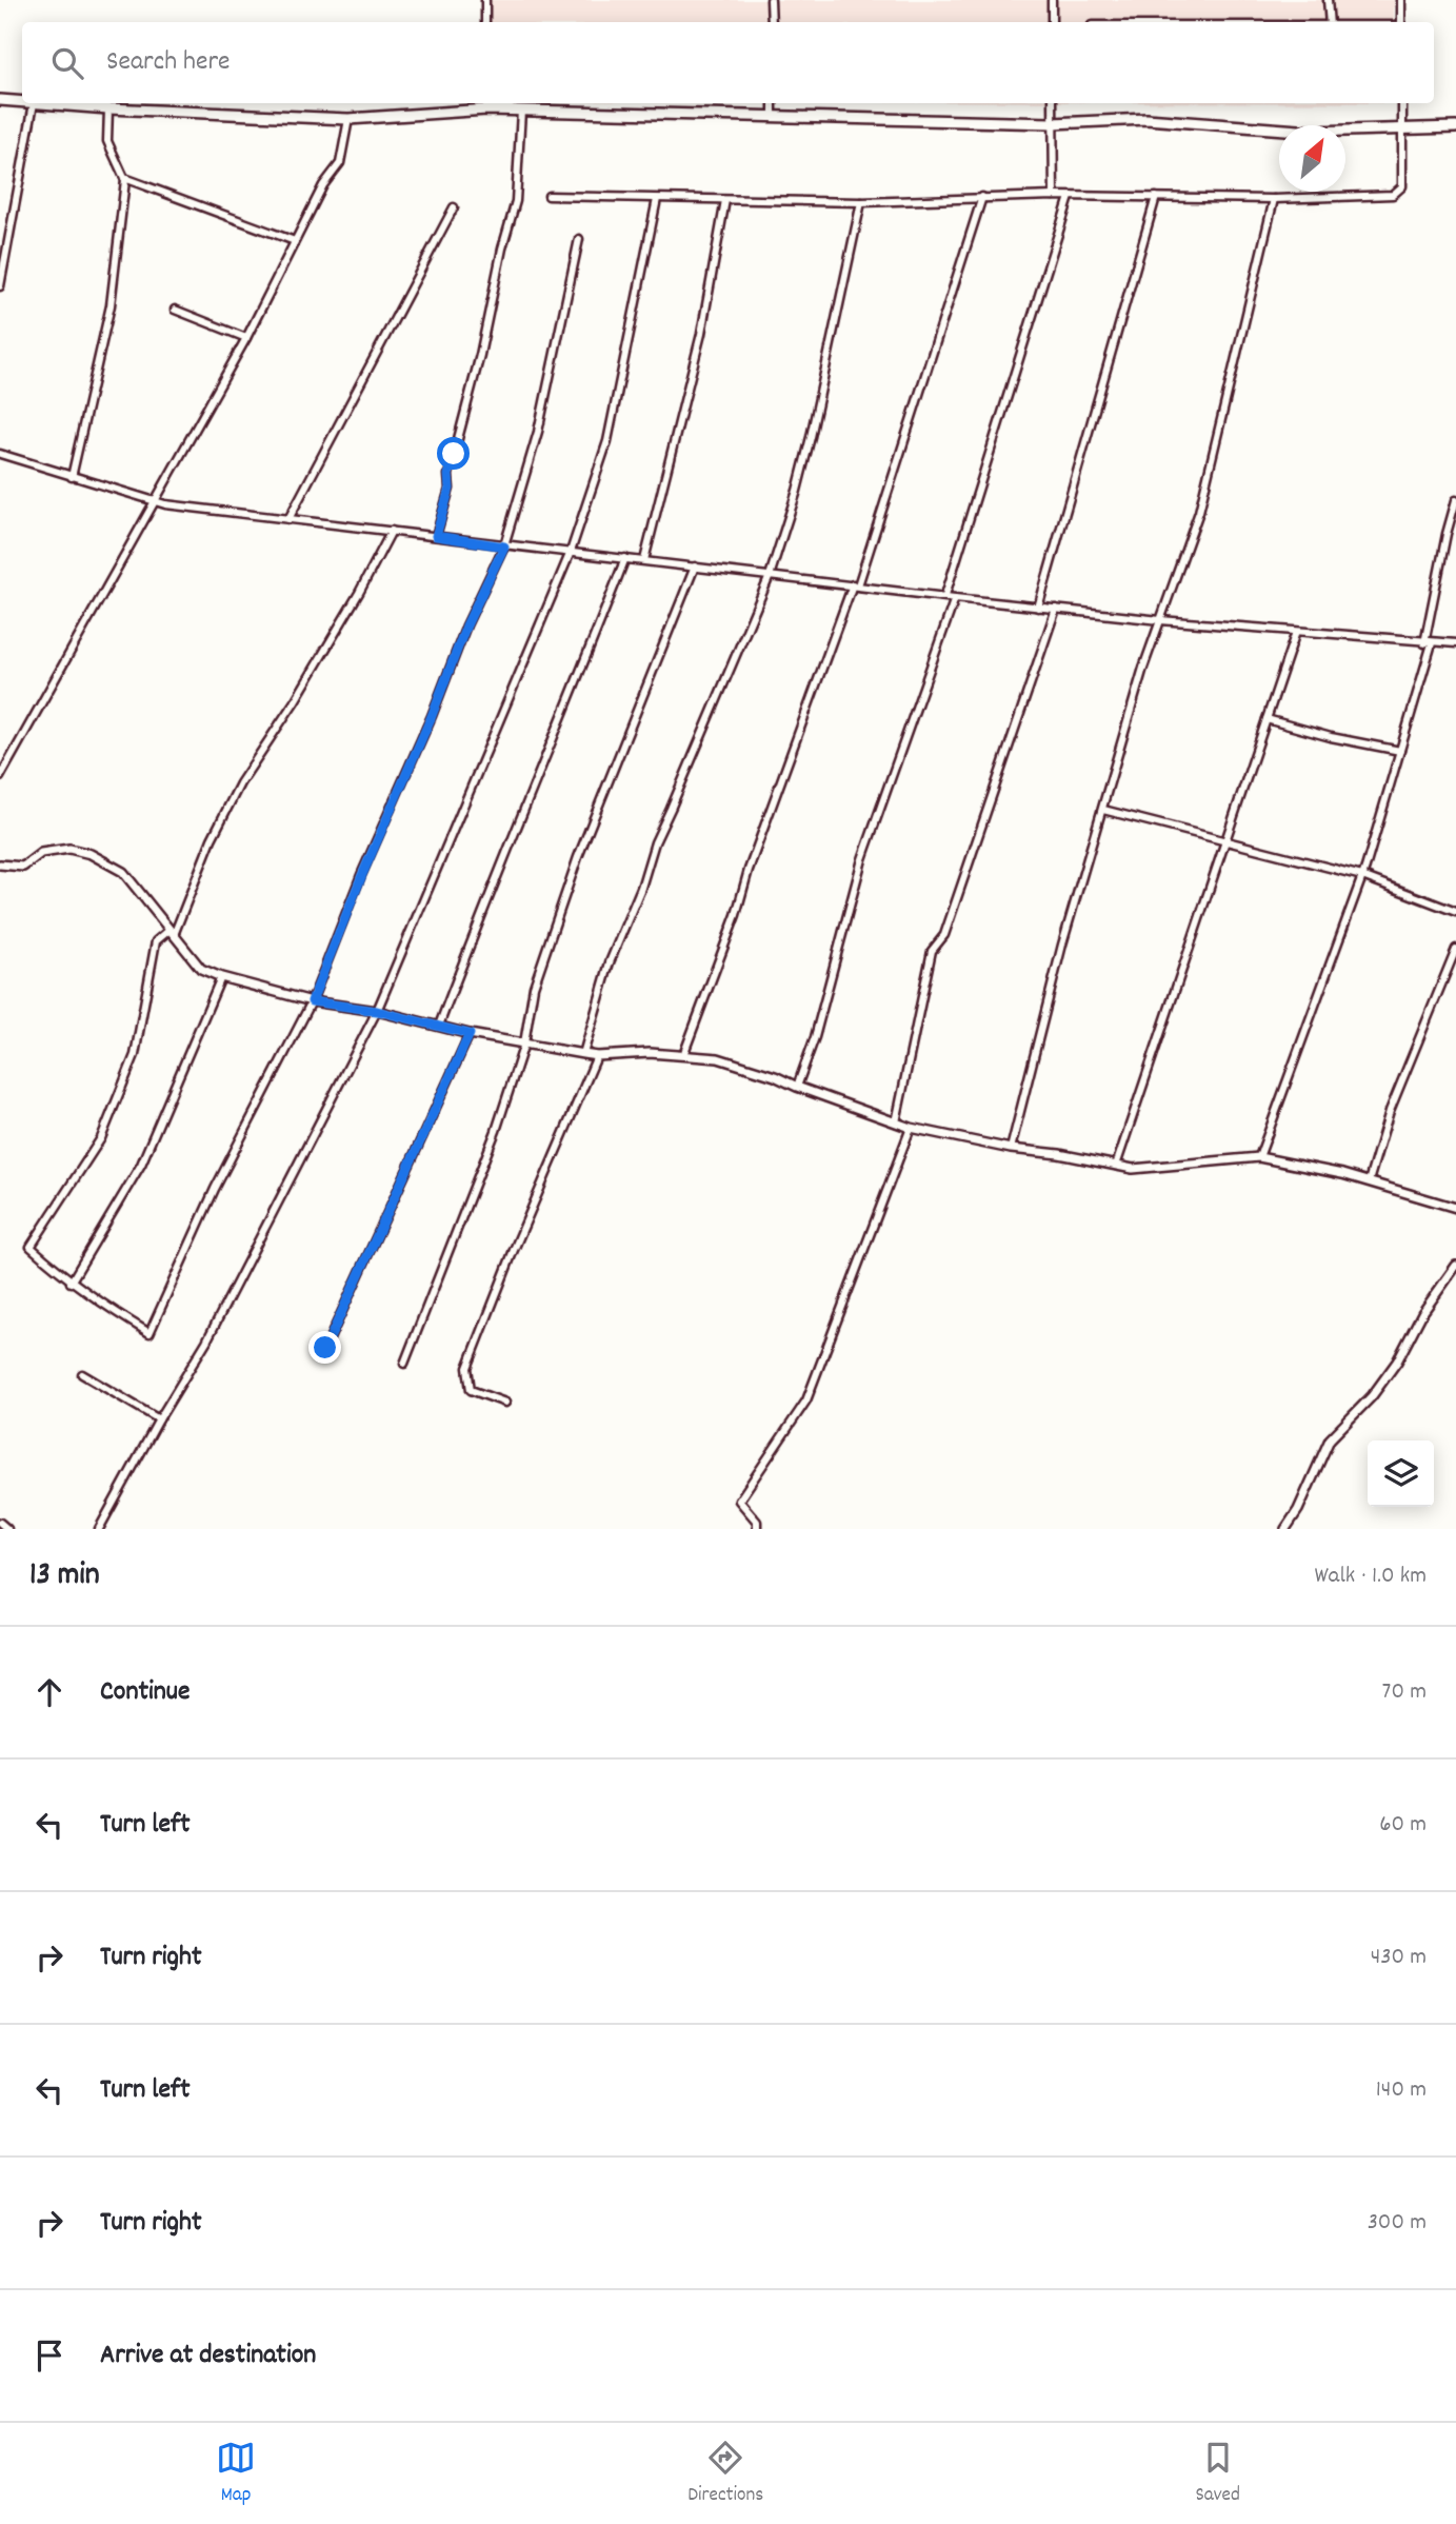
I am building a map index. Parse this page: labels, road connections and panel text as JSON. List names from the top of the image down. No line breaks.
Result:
{"north":"top right","page":{"search":"Search here","heading":["13 min","Walk · 1.0 km"],"list":[["Continue","70 m"],["Turn left","60 m"],["Turn right","430 m"],["Turn left","140 m"],["Turn right","300 m"],"Arrive at destination"],"nav":["Map","Directions","Saved"]}}
